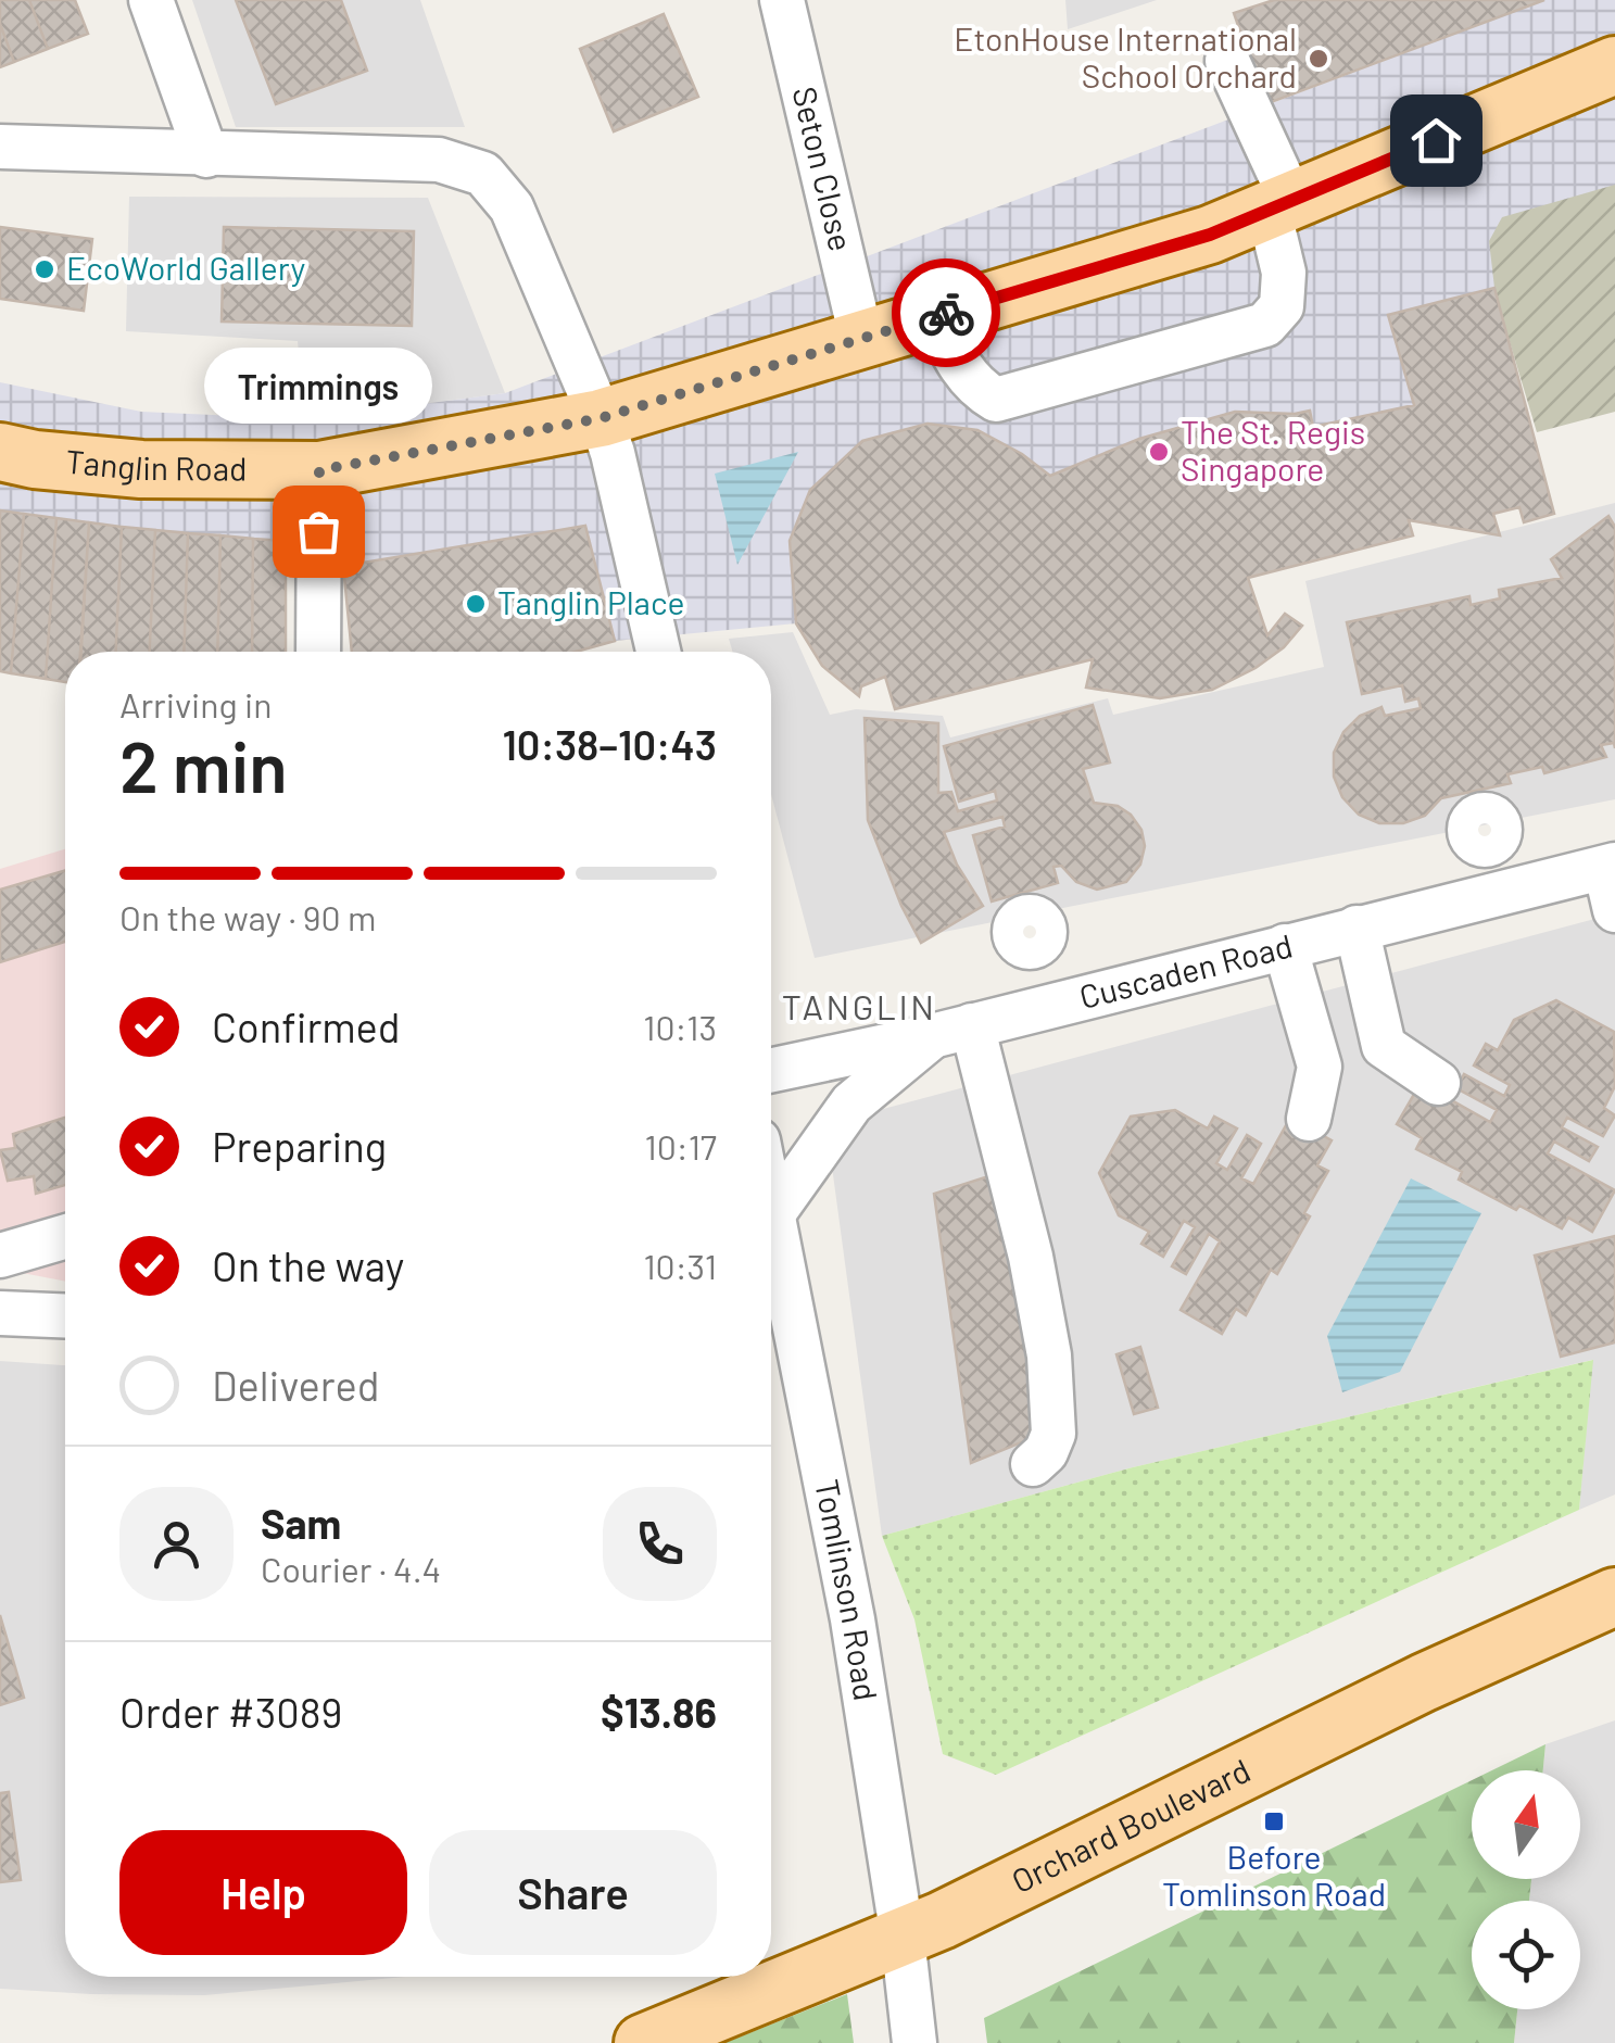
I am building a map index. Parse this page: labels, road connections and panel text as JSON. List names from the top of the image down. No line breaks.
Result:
{"streets":{"main road":["Tanglin Road","Orchard Boulevard"],"street":["Seton Close","Cuscaden Road","Tomlinson Road"]},"crossings":[["Seton Close","Tanglin Road"],["Tomlinson Road","Orchard Boulevard"]],"districts":["TANGLIN"],"places":{"other":["EtonHouse International School Orchard","EcoWorld Gallery","The St. Regis Singapore","Trimmings","Tanglin Place"],"transit":["Before Tomlinson Road"]},"north":"top","page":{"bubble":"Trimmings","heading":["2 min","Arriving in","10:38–10:43"],"panel":["Sam","Courier · 4.4","Order #3089","$13.86"],"bar":"On the way · 90 m","list":[["Confirmed","10:13"],["Preparing","10:17"],["On the way","10:31"],"Delivered"],"buttons":["Help","Share"]}}
